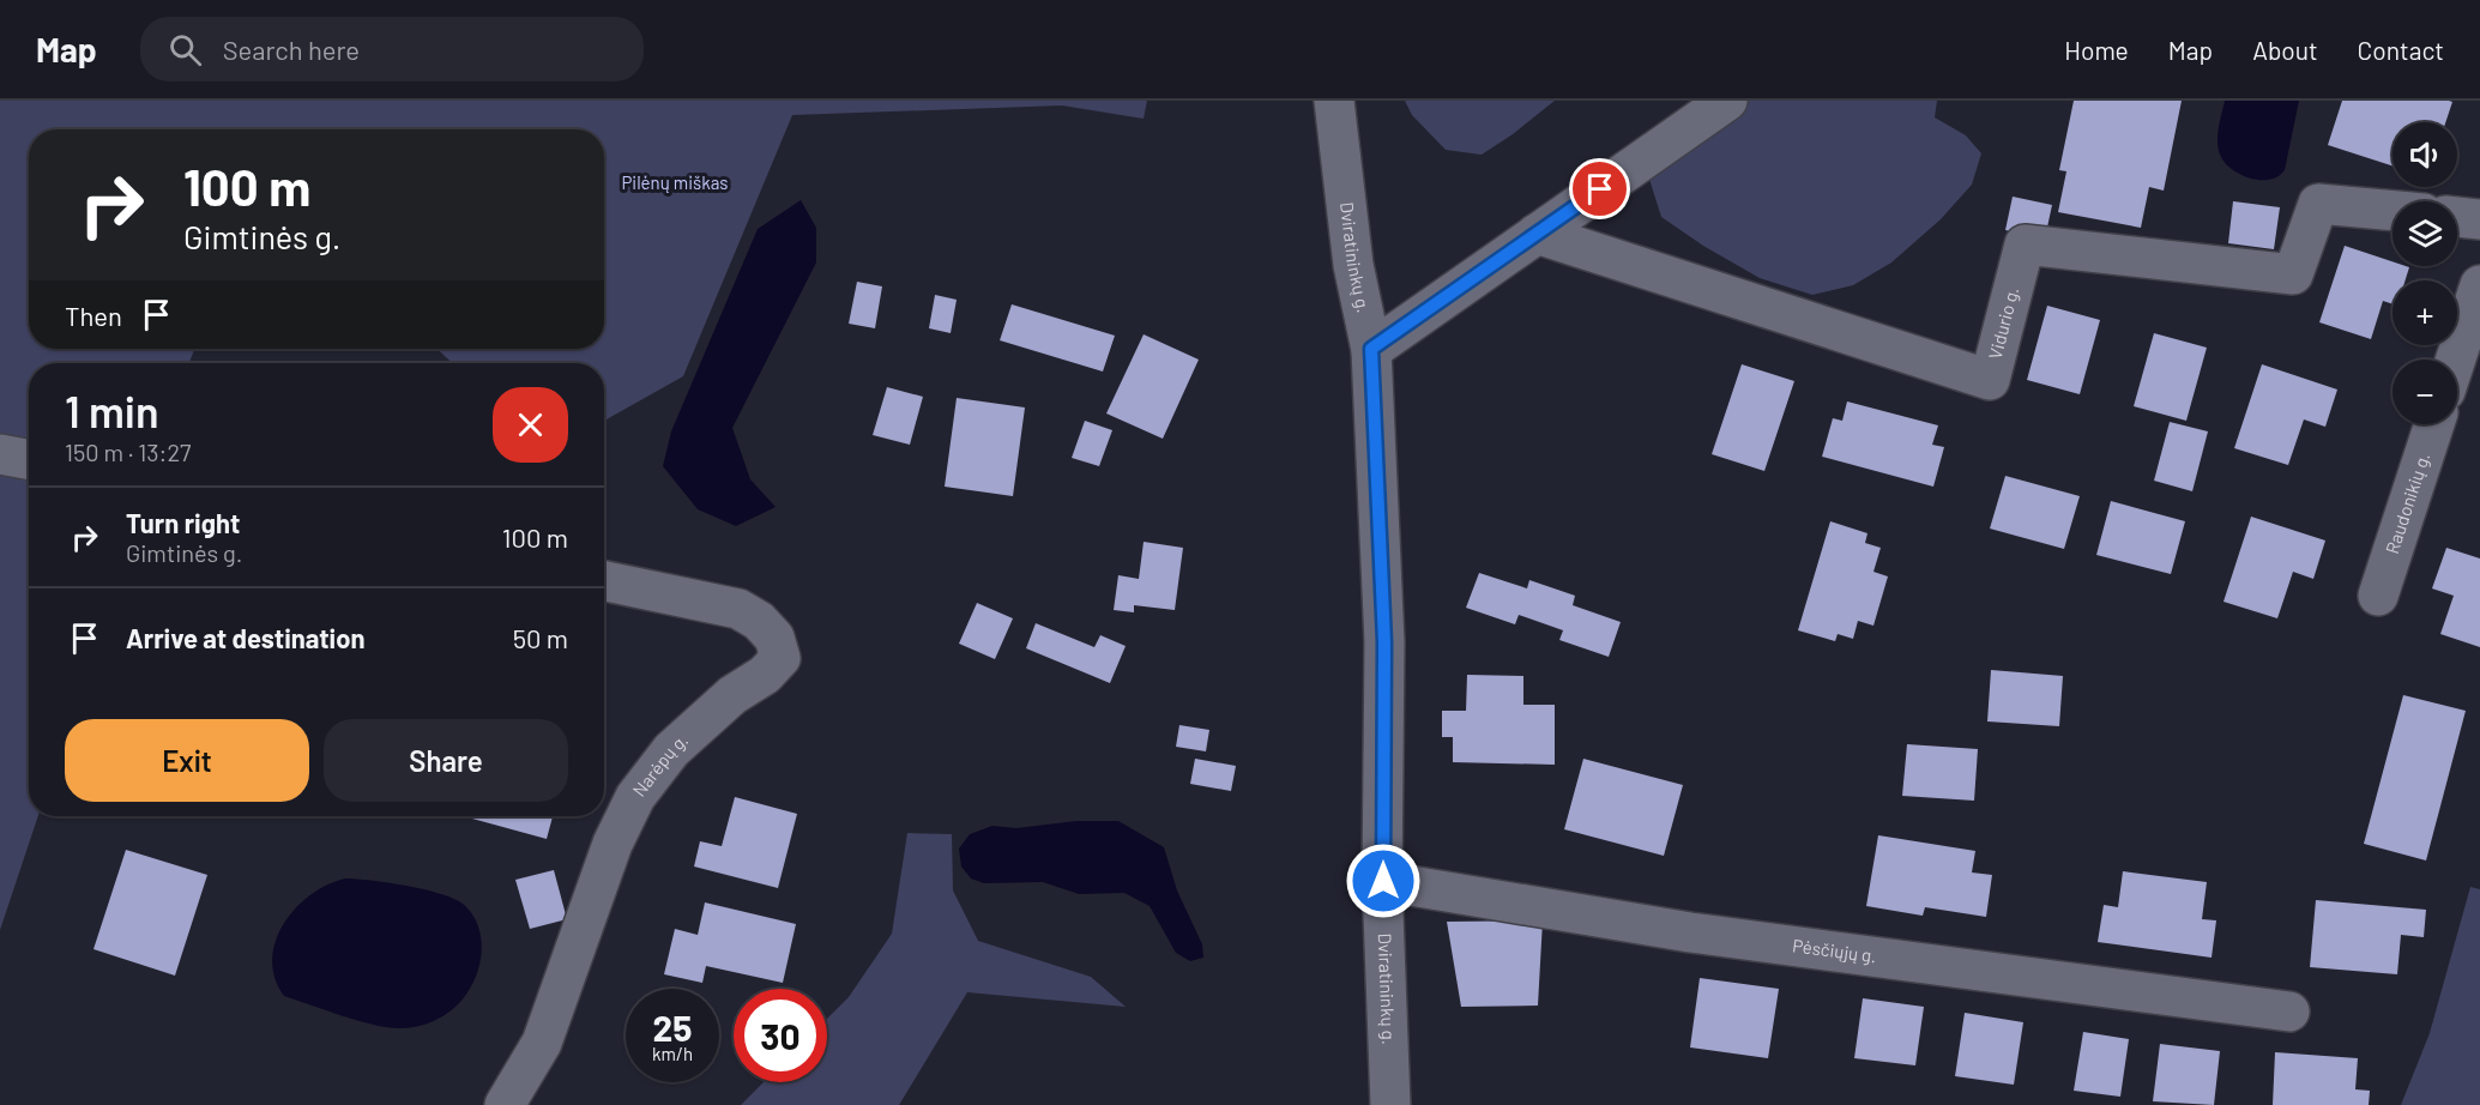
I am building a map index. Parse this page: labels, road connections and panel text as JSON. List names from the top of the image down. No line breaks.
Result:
{"streets":{"street":["Dviratininkų g.","Vidurio g.","Raudonikių g.","Narėpų g.","Pėsčiųjų g."]},"crossings":[["Dviratininkų g.","Pėsčiųjų g."]],"parks":["Pilėnų miškas"],"page":{"header":"Map","search":"Search here","nav":["Home","Map","About","Contact"],"map_buttons":["+","−"],"turn":["100 m","Gimtinės g."],"then":"Then","heading":["1 min","150 m · 13:27"],"list":[{"name":"Turn right","note":"Gimtinės g.","value":"100 m"},{"name":"Arrive at destination","value":"50 m"}],"buttons":["Exit","Share"],"speed":"25 km/h","limit":"30"}}
